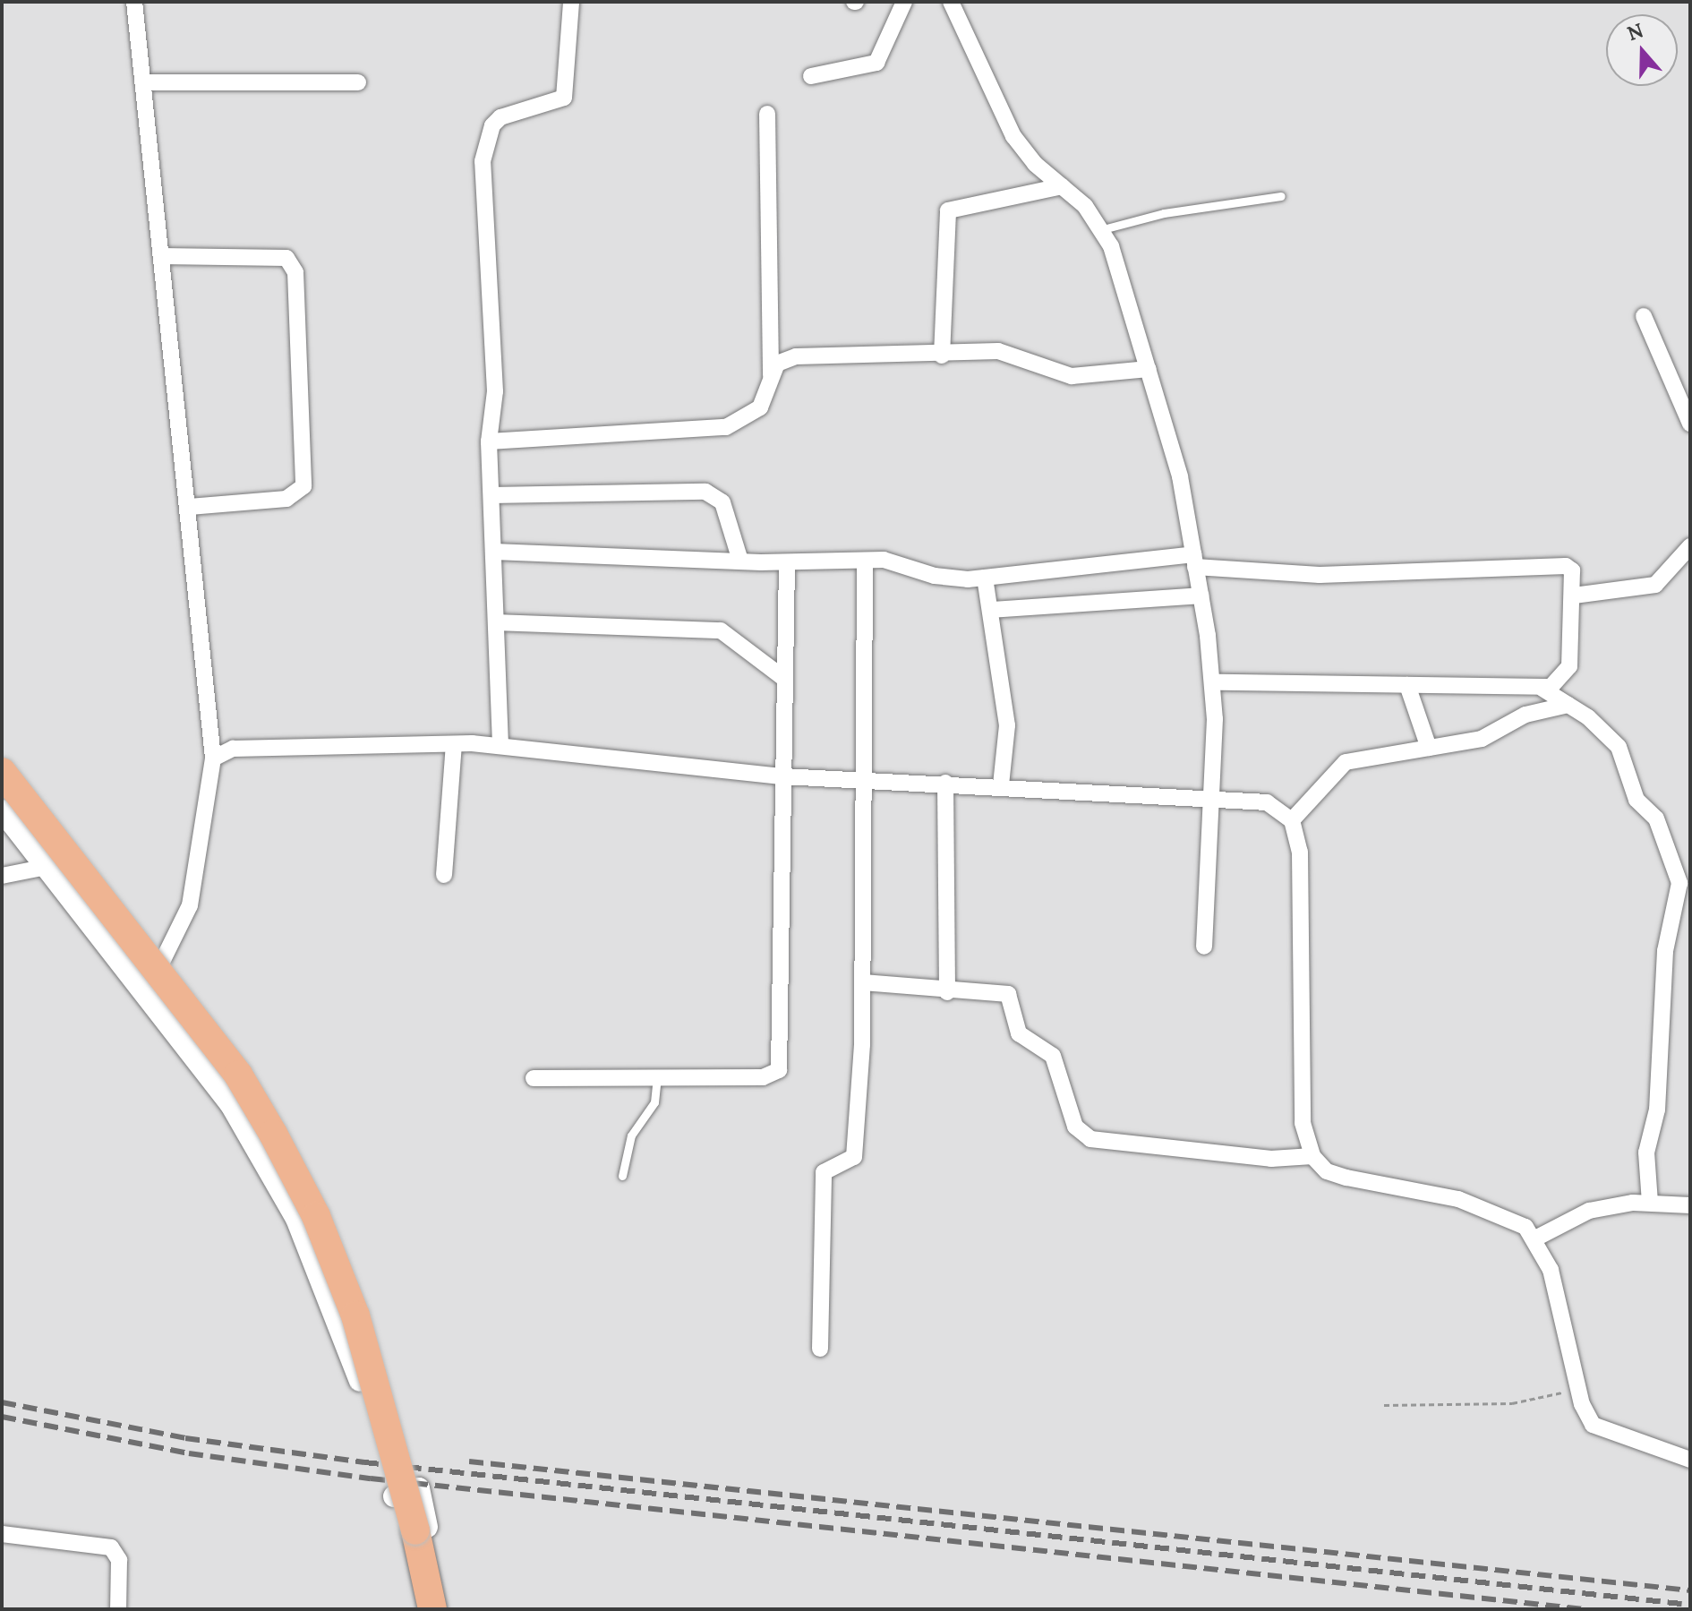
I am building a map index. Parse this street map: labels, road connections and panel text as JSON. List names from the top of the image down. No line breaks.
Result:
{"north":"top"}
